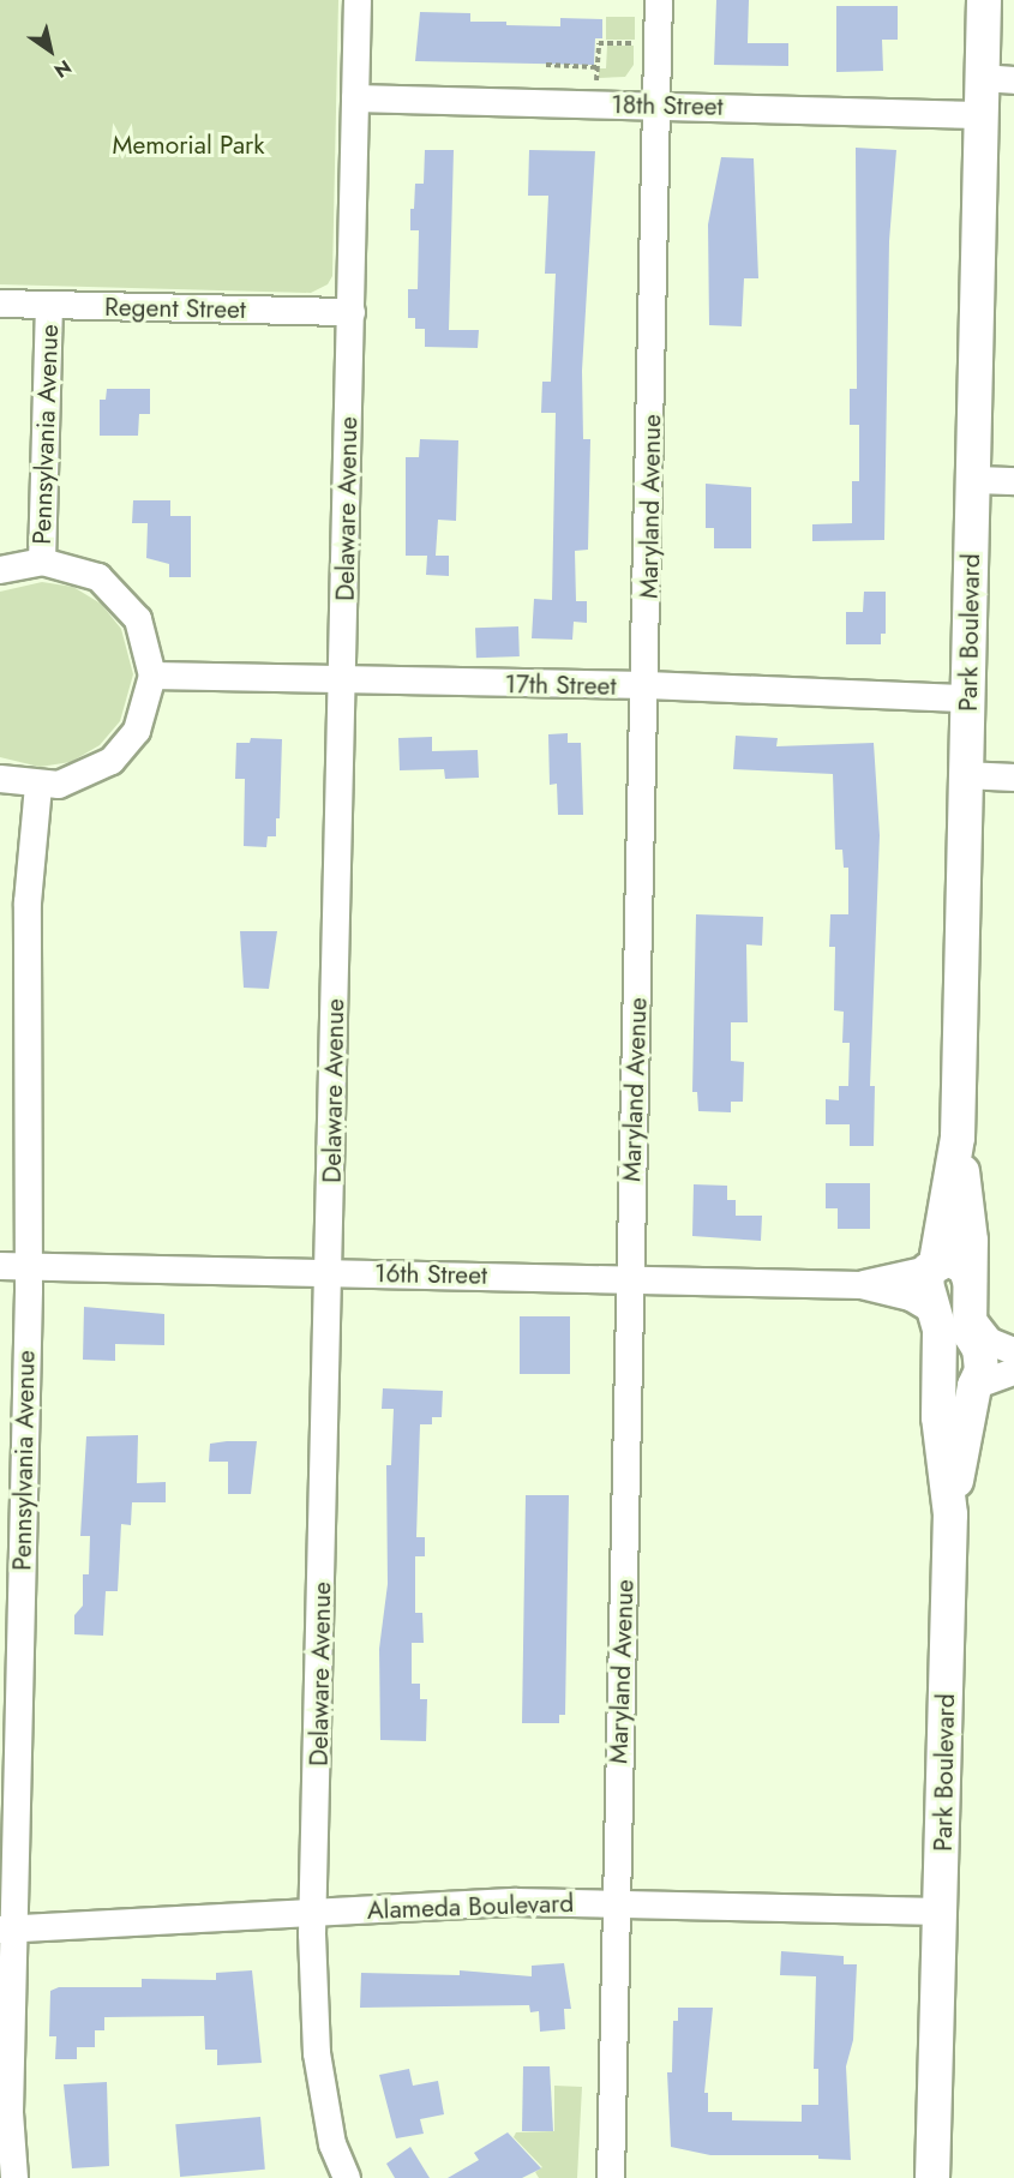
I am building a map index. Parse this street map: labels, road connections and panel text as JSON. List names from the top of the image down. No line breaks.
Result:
{"streets":{"street":["18th Street","Regent Street","Pennsylvania Avenue","Maryland Avenue","Delaware Avenue","Park Boulevard","17th Street","16th Street","Alameda Boulevard"]},"crossings":[["18th Street","Maryland Avenue"],["18th Street","Delaware Avenue"],["18th Street","Park Boulevard"],["Regent Street","Pennsylvania Avenue"],["Regent Street","Delaware Avenue"],["Pennsylvania Avenue","16th Street"],["Pennsylvania Avenue","Alameda Boulevard"],["Maryland Avenue","17th Street"],["Maryland Avenue","16th Street"],["Maryland Avenue","Alameda Boulevard"],["Delaware Avenue","17th Street"],["Delaware Avenue","16th Street"],["Delaware Avenue","Alameda Boulevard"],["Park Boulevard","17th Street"],["Park Boulevard","Alameda Boulevard"]],"parks":["Memorial Park"],"north":"bottom right"}
